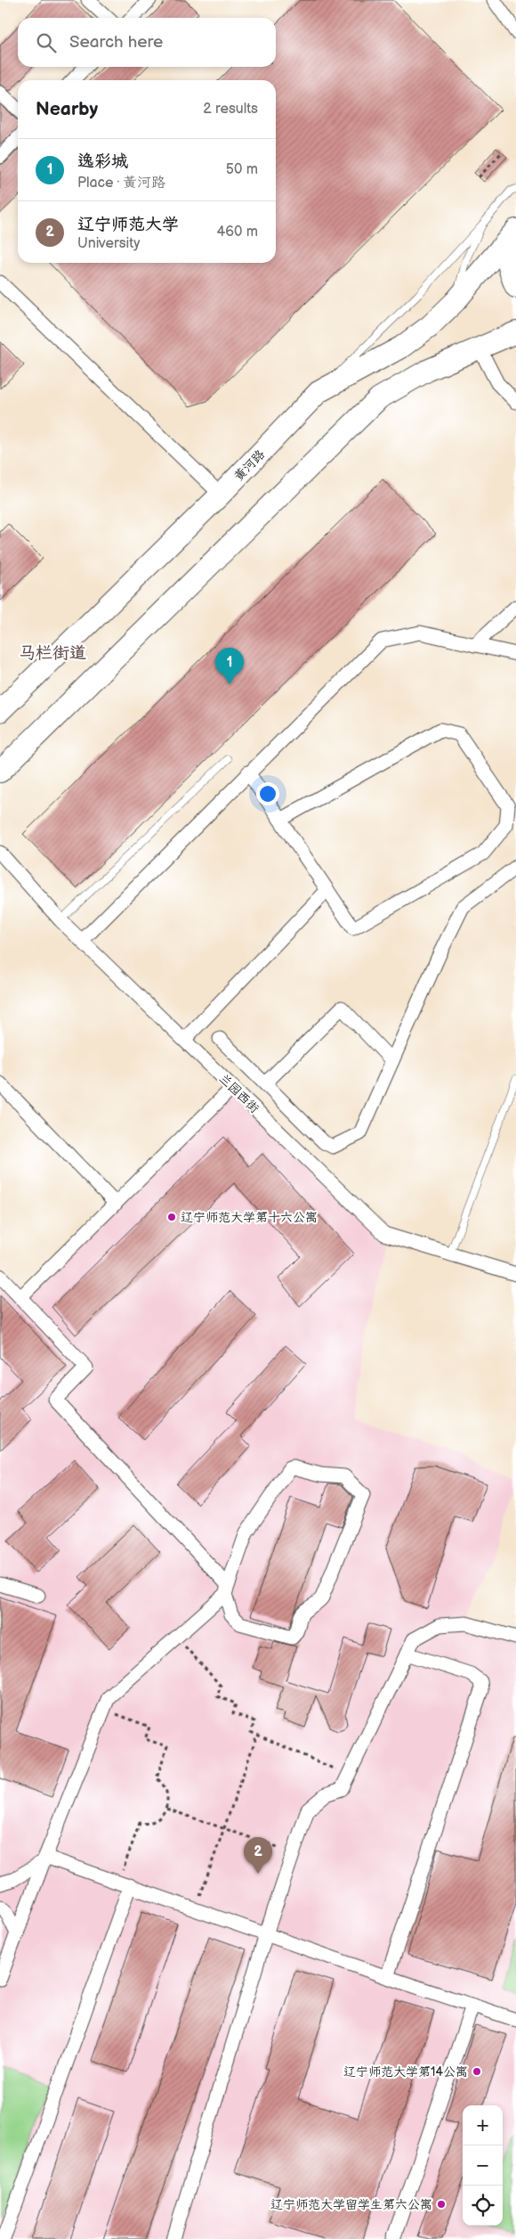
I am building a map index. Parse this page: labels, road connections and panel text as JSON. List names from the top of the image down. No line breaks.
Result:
{"streets":{"main road":["黄河路"],"street":["兰园西街"]},"districts":["马栏街道"],"places":["辽宁师范大学第十六公寓","辽宁师范大学第14公寓","辽宁师范大学留学生第六公寓"],"page":{"search":"Search here","heading":["Nearby","2 results"],"list":[{"mark":"1","name":"逸彩城","note":"Place · 黄河路","value":"50 m"},{"mark":"2","name":"辽宁师范大学","note":"University","value":"460 m"}],"pins":["1","2"],"map_buttons":["+","−"]}}
